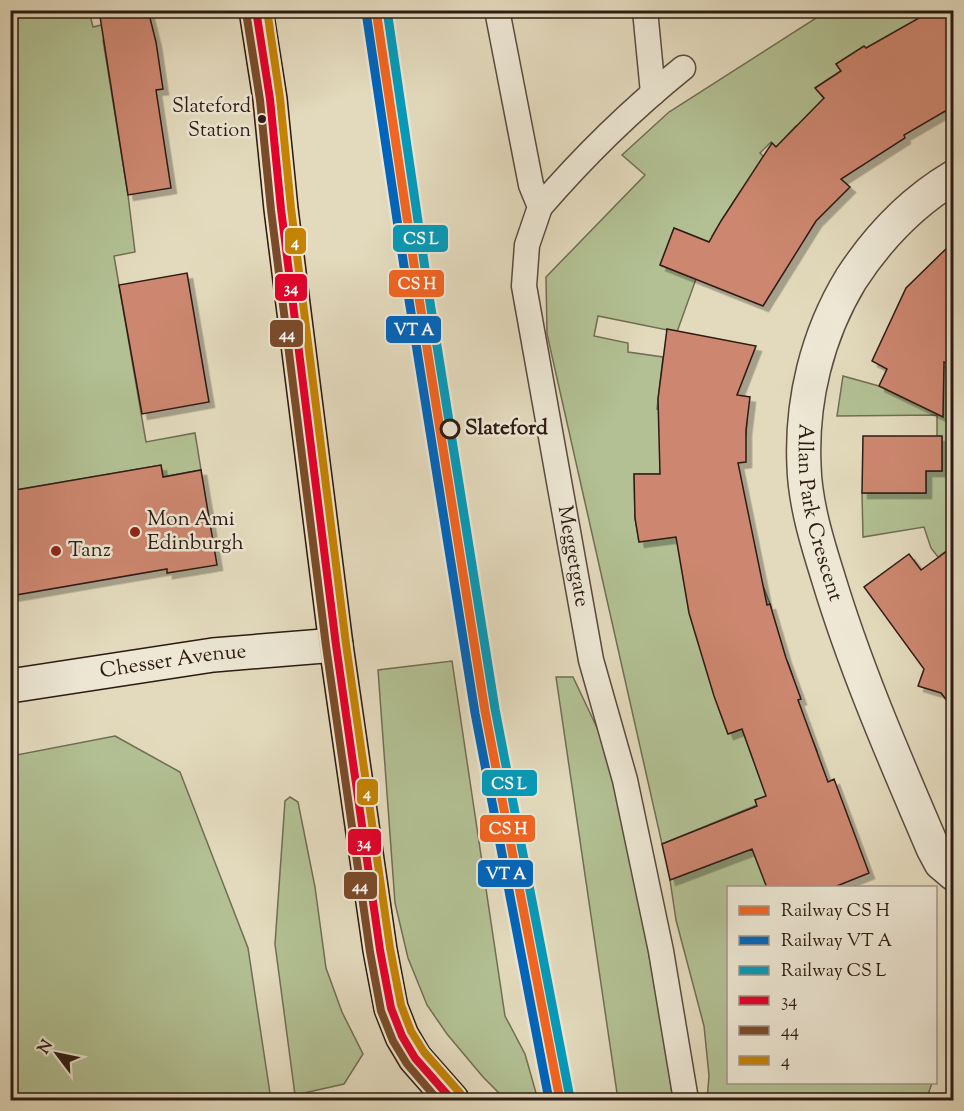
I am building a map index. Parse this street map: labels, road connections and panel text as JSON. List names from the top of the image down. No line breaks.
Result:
{"streets":{"street":["Allan Park Crescent","Chesser Avenue"],"lane":["Meggetgate"]},"places":["Slateford Station","Slateford","Mon Ami Edinburgh","Tanz"],"lines":["transit line 34","transit line 4","transit line 44"],"legend":["Railway CS H","Railway VT A","Railway CS L","34","44","4"],"north":"top left"}
